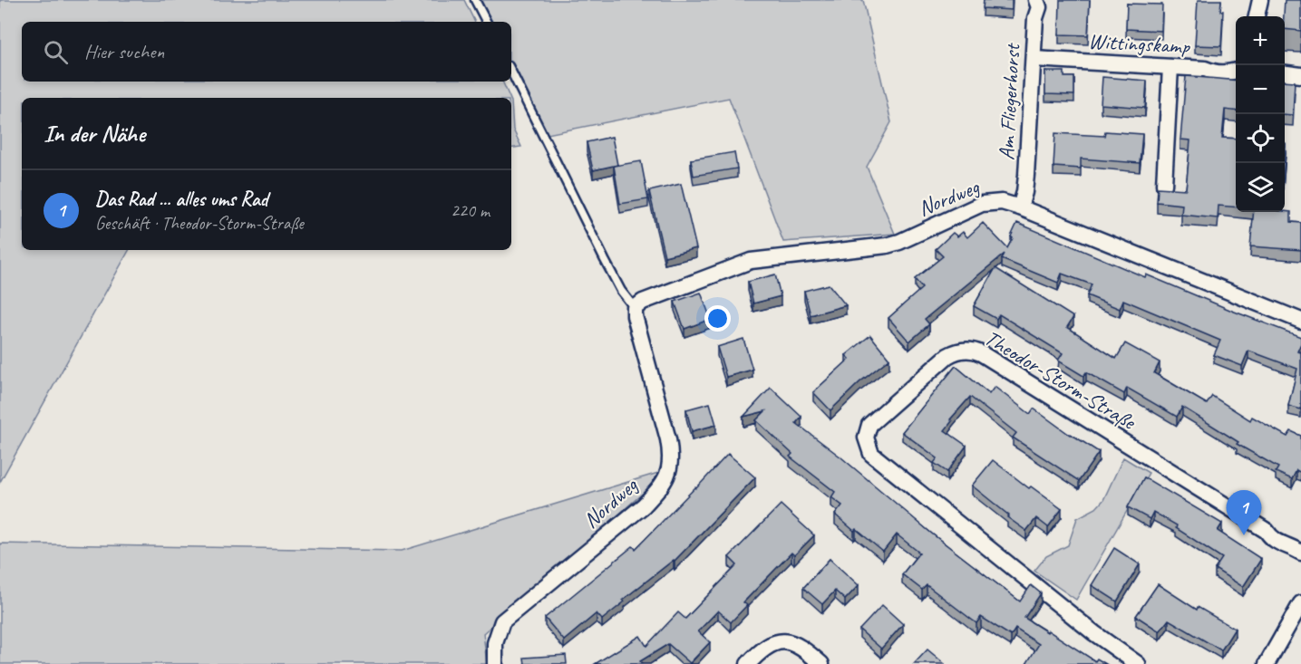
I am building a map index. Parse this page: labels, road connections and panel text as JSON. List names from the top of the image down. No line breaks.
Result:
{"streets":{"street":["Wittingskamp","Am Fliegerhorst","Nordweg","Theodor-Storm-Straße"]},"crossings":[["Wittingskamp","Am Fliegerhorst"],["Am Fliegerhorst","Nordweg"]],"page":{"map_buttons":["+","−"],"search":"Hier suchen","heading":"In der Nähe","list":[{"mark":"1","name":"Das Rad ... alles ums Rad","note":"Geschäft · Theodor-Storm-Straße","value":"220 m"}],"pins":"1"}}
